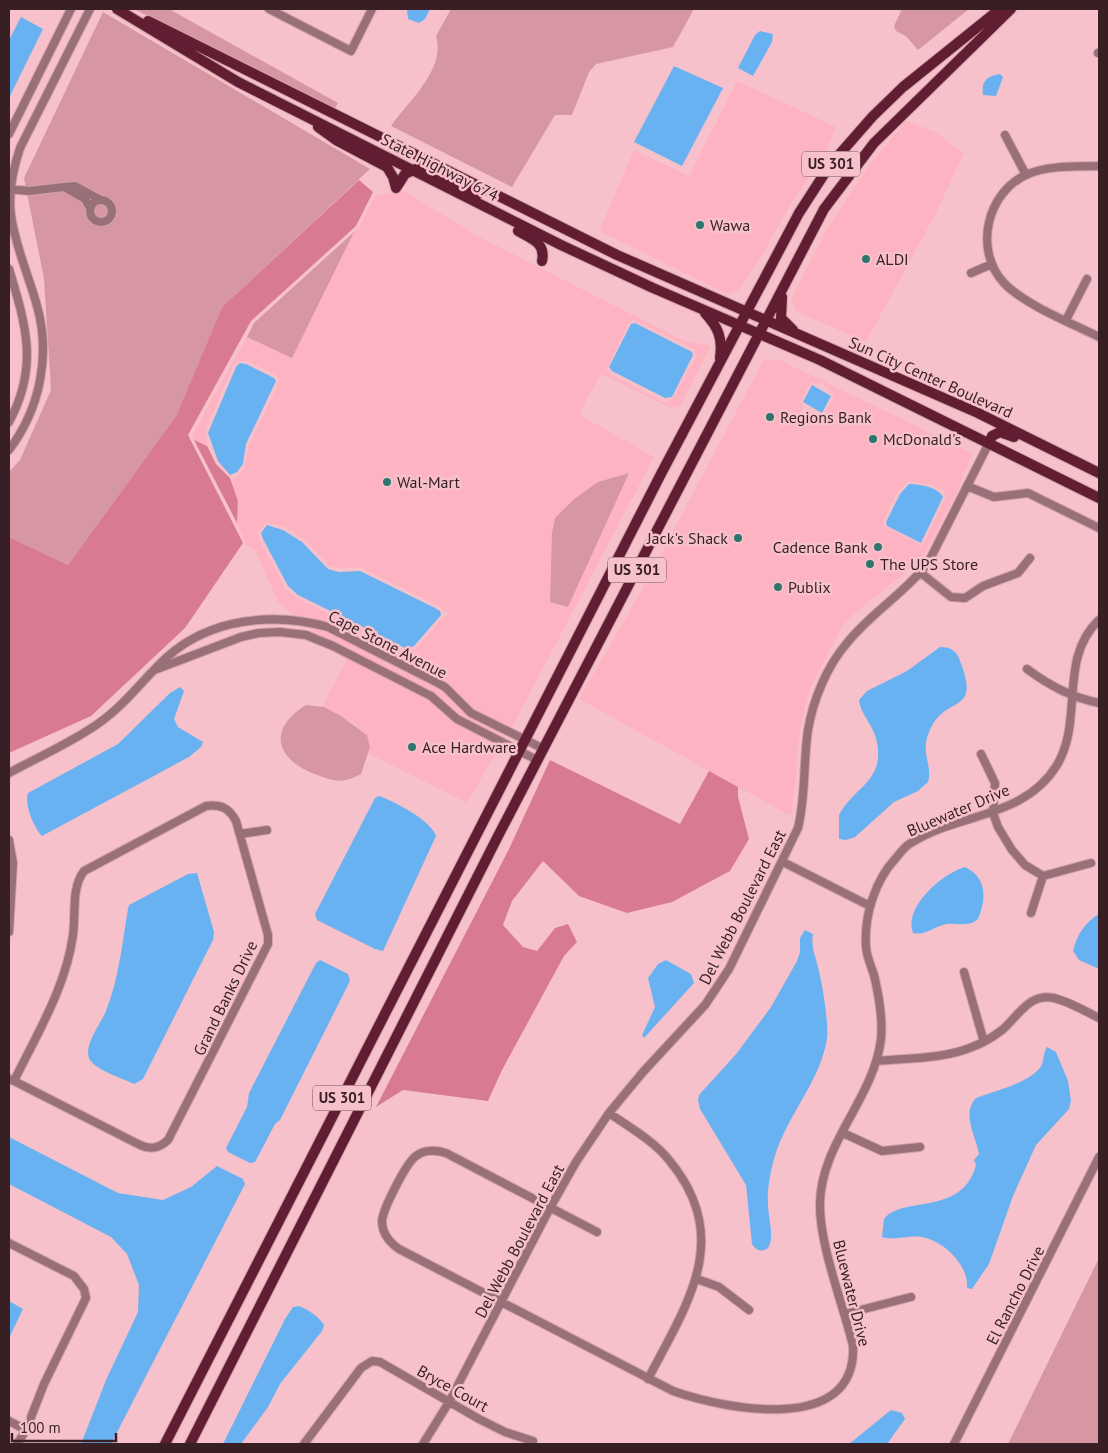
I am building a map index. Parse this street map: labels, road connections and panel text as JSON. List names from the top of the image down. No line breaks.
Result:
{"streets":{"main road":["US 301","State Highway 674","Sun City Center Boulevard"],"street":["Cape Stone Avenue","Bluewater Drive","Del Webb Boulevard East","Grand Banks Drive","El Rancho Drive","Bryce Court"]},"crossings":[["US 301","State Highway 674"],["US 301","Sun City Center Boulevard"],["US 301","Cape Stone Avenue"],["State Highway 674","Sun City Center Boulevard"],["Sun City Center Boulevard","Del Webb Boulevard East"],["Bluewater Drive","Del Webb Boulevard East"],["Del Webb Boulevard East","Bryce Court"]],"places":["Wawa","ALDI","Regions Bank","McDonald's","Wal-Mart","Jack's Shack","Cadence Bank","The UPS Store","Publix","Ace Hardware"],"scale_bar":"100 m"}
